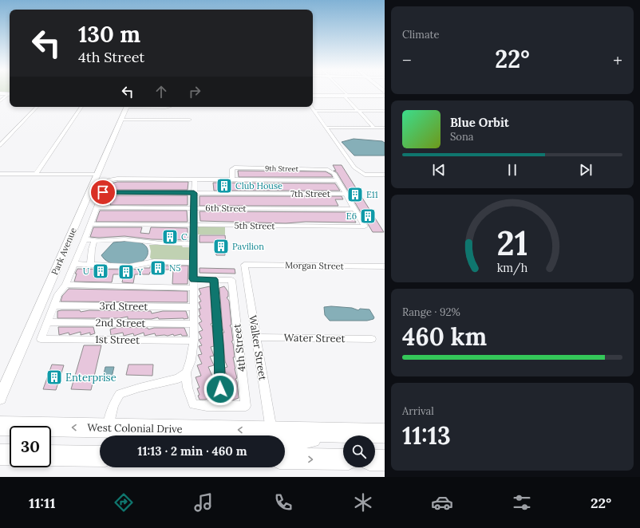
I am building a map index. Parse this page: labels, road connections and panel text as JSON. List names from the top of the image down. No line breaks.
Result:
{"streets":{"highway":["West Colonial Drive"],"street":["9th Street","7th Street","6th Street","5th Street","Park Avenue","Morgan Street","3rd Street","2nd Street","Water Street","1st Street","4th Street","Walker Street"]},"crossings":[["9th Street","5th Street"],["7th Street","5th Street"],["6th Street","5th Street"],["Morgan Street","Walker Street"],["2nd Street","1st Street"],["Water Street","Walker Street"]],"one_way":["West Colonial Drive"],"places":{"building":["Club House","E11","E6","C","Pavilion","N5","U","Y","Enterprise"]},"page":{"tile":["Climate",["Range · 92%","460 km"],["Arrival","11:13"]],"turn":["130 m","4th Street"],"heat":["−","22°","+"],"song":["Blue Orbit","Sona"],"limit":"30","trip":"11:13 · 2 min · 460 m","tabs":["11:11","22°"],"gauge":["21","km/h"]}}
